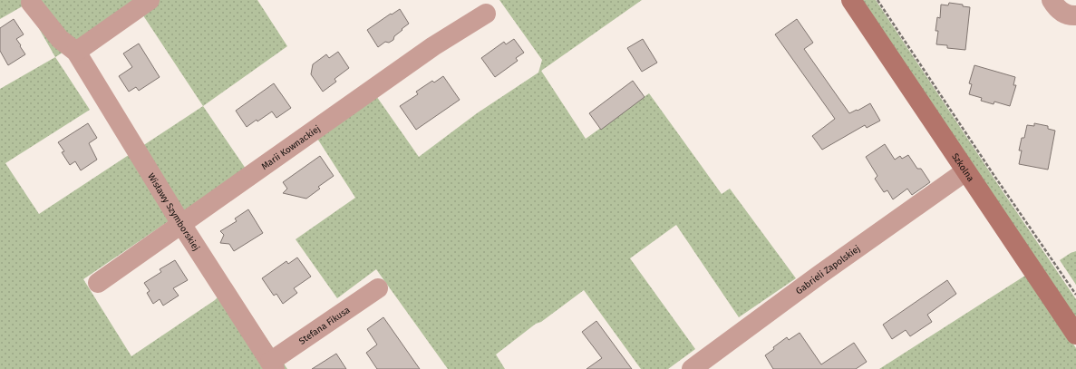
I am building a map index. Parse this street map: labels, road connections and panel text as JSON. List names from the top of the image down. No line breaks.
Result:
{"streets":{"street":["Marii Kownackiej","Szkolna","Wisławy Szymborskiej","Gabrieli Zapolskiej","Stefana Fikusa"]},"crossings":[["Marii Kownackiej","Wisławy Szymborskiej"],["Szkolna","Gabrieli Zapolskiej"],["Wisławy Szymborskiej","Stefana Fikusa"]]}
